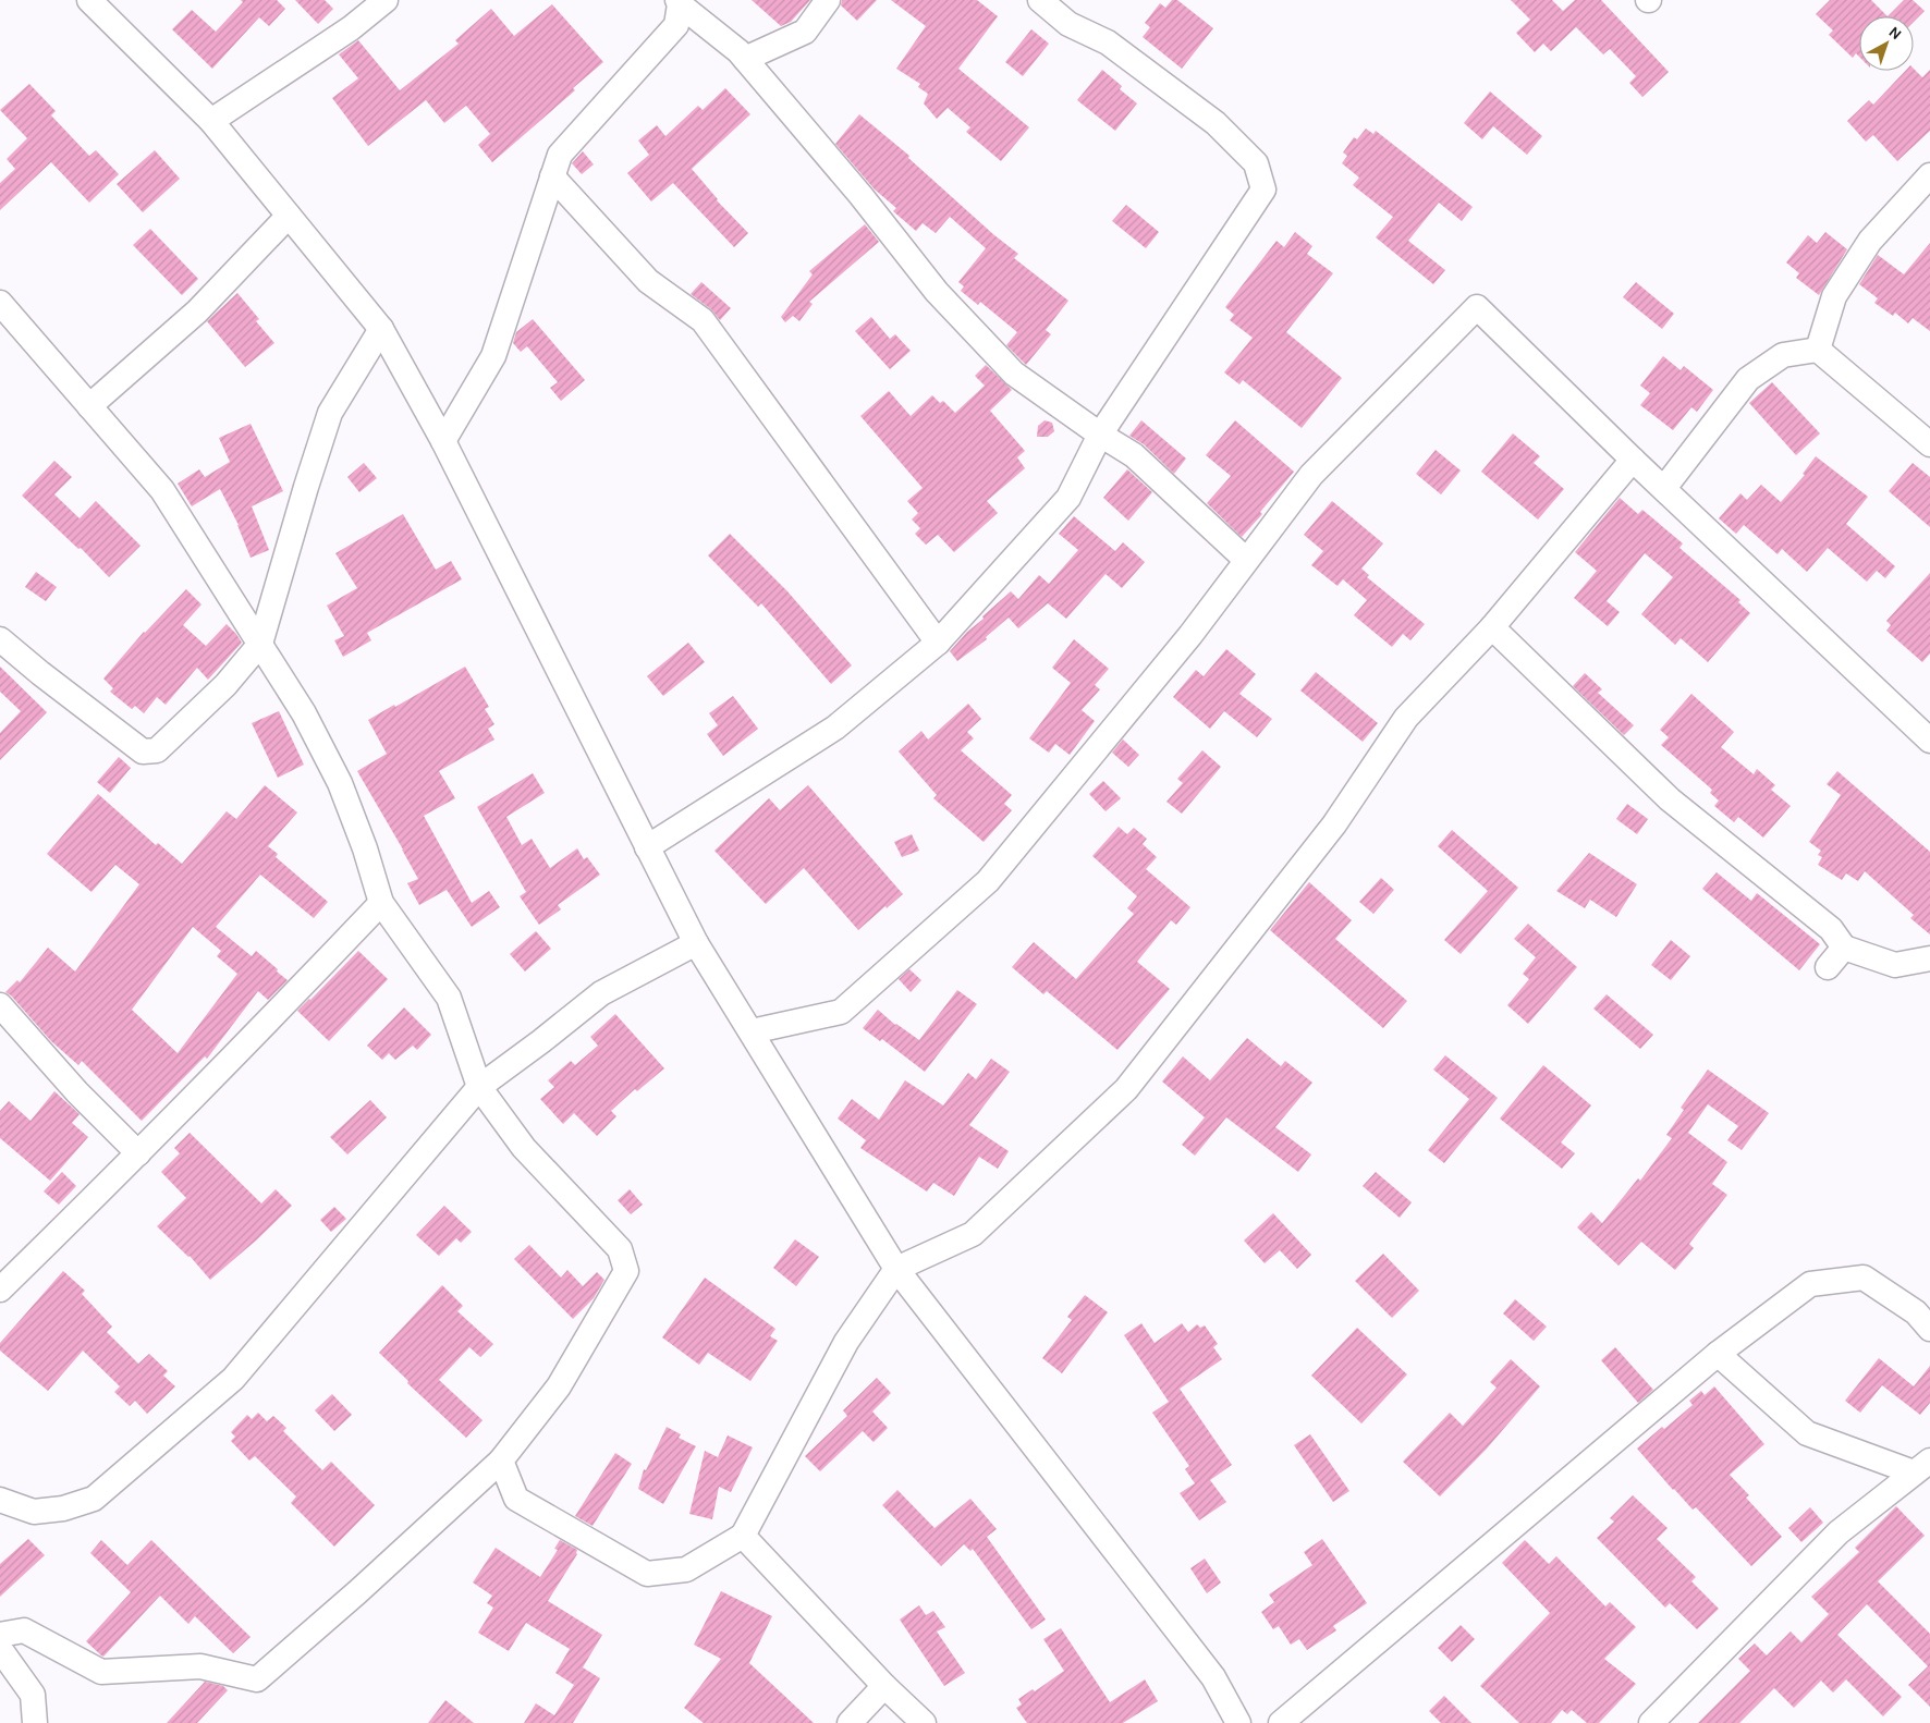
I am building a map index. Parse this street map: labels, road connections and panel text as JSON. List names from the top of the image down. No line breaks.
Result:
{"north":"top right"}
